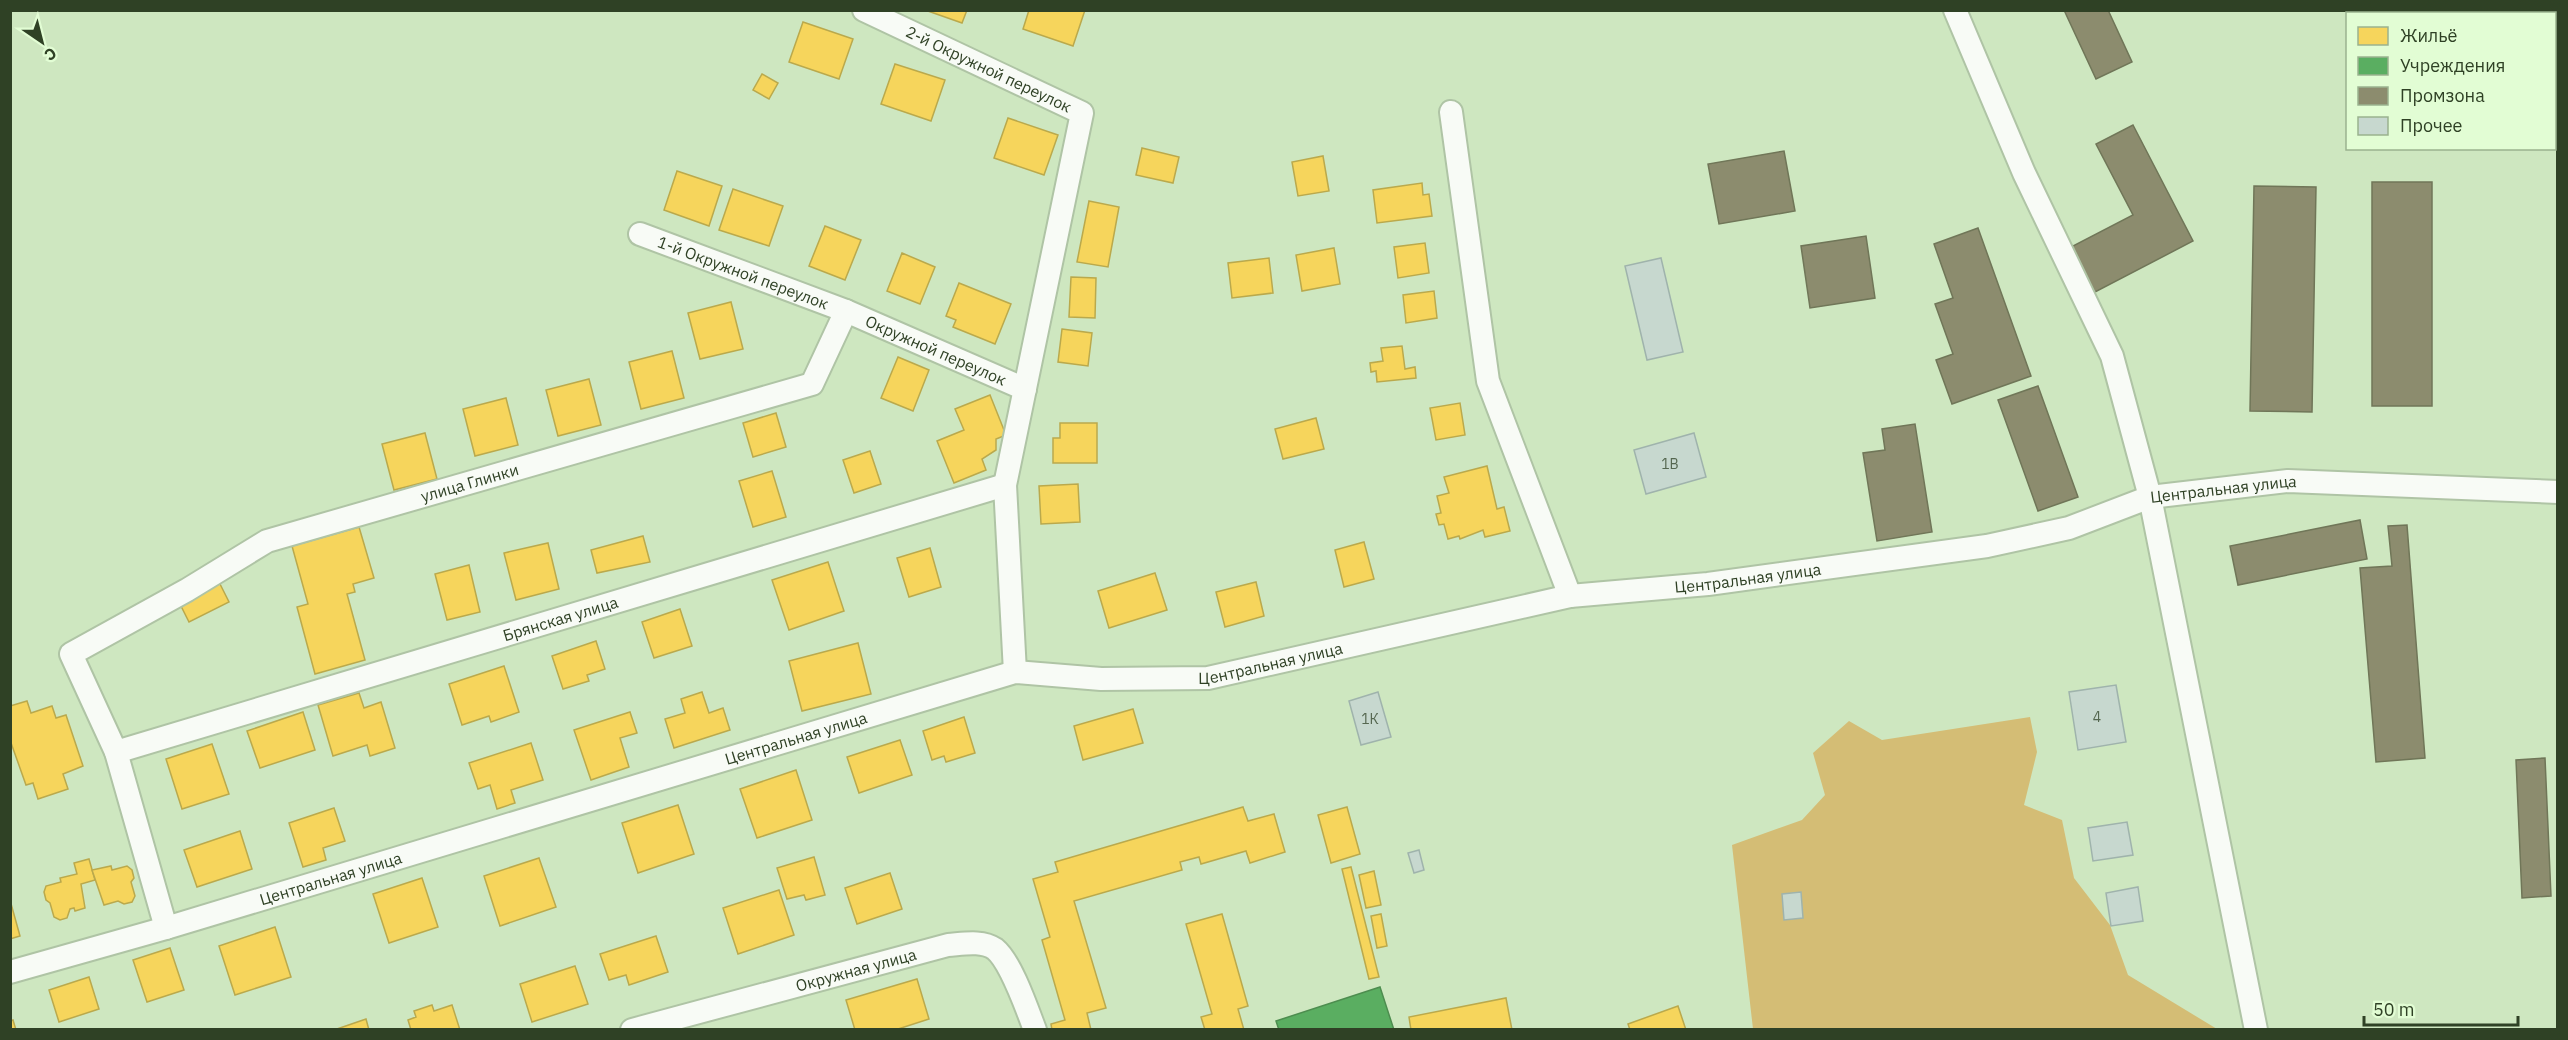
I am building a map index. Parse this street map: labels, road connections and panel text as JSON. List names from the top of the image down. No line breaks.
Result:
{"streets":{"street":["2-й Окружной переулок","1-й Окружной переулок","Окружной переулок","улица Глинки","Центральная улица","Брянская улица","Окружная улица"]},"crossings":[["2-й Окружной переулок","Окружной переулок"],["1-й Окружной переулок","Окружной переулок"],["1-й Окружной переулок","улица Глинки"],["Окружной переулок","улица Глинки"],["улица Глинки","Брянская улица"]],"house_numbers":["1В","4","1К"],"legend":["Жильё","Учреждения","Промзона","Прочее"],"scale_bar":"50 m","north":"bottom right"}
